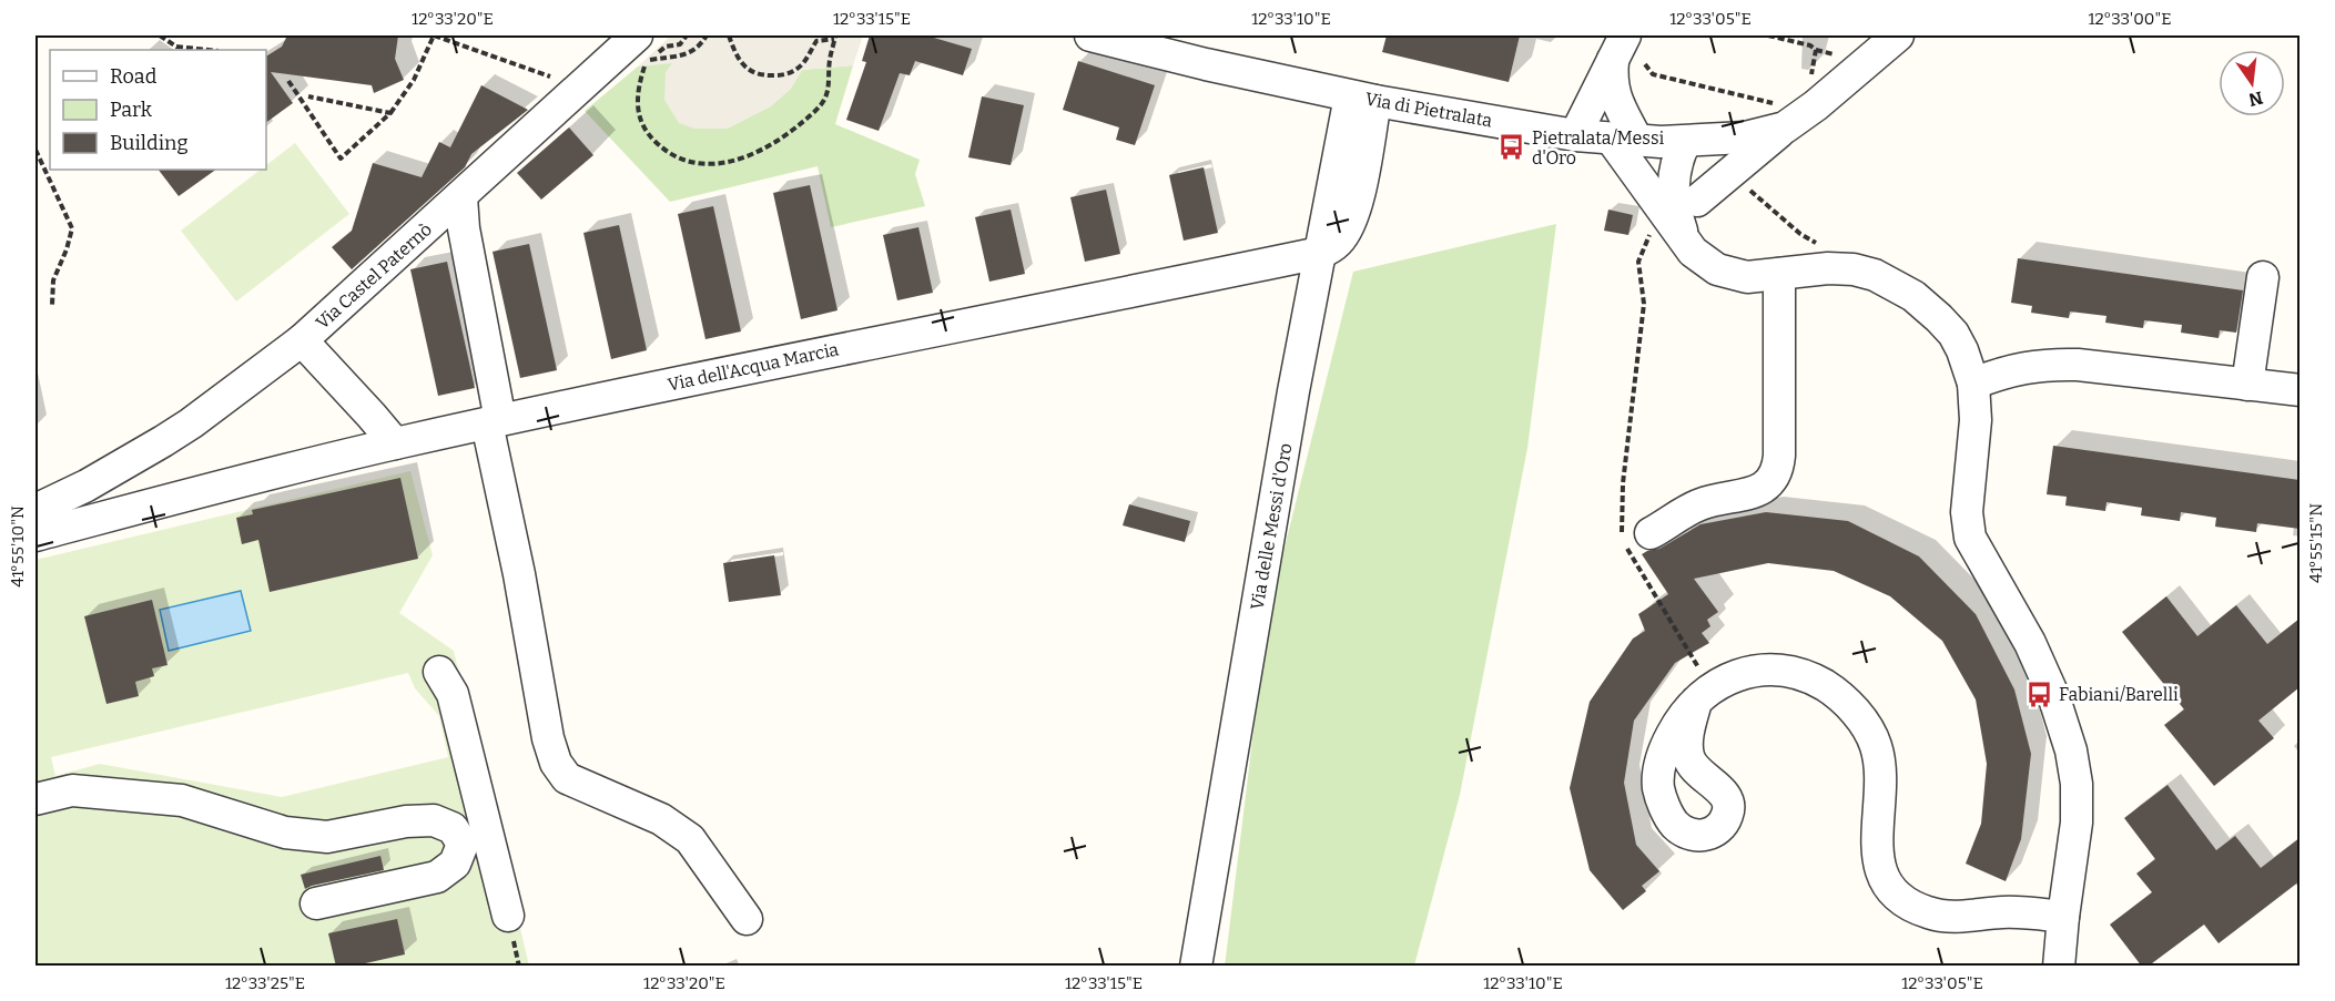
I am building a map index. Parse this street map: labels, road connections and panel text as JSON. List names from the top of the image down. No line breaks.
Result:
{"streets":{"street":["Via di Pietralata","Via Castel Paternò","Via dell'Acqua Marcia","Via delle Messi d'Oro"]},"crossings":[["Via dell'Acqua Marcia","Via delle Messi d'Oro"]],"places":{"bus stop":["Pietralata/Messi d'Oro","Fabiani/Barelli"]},"legend":["Road","Park","Building"],"north":"bottom","coordinates":["12°33'20\"E","12°33'15\"E","12°33'10\"E","12°33'05\"E","12°33'00\"E","41°55'15\"N","41°55'10\"N","12°33'25\"E"]}
